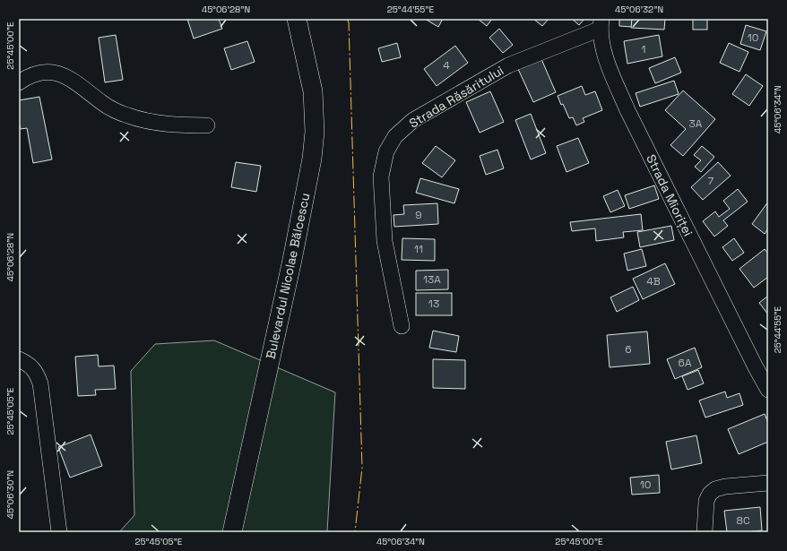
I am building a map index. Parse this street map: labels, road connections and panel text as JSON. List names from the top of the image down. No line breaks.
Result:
{"streets":{"street":["Strada Răsăritului","Strada Mioriței","Bulevardul Nicolae Bălcescu"]},"crossings":[["Strada Răsăritului","Strada Mioriței"]],"house_numbers":["10","1","4","3A","7","9","11","13A","4B","13","6","6A","10","8C"],"coordinates":["45°06'28\"N","25°44'55\"E","45°06'32\"N","25°45'00\"E","45°06'34\"N","25°45'05\"E","45°06'30\"N"]}
